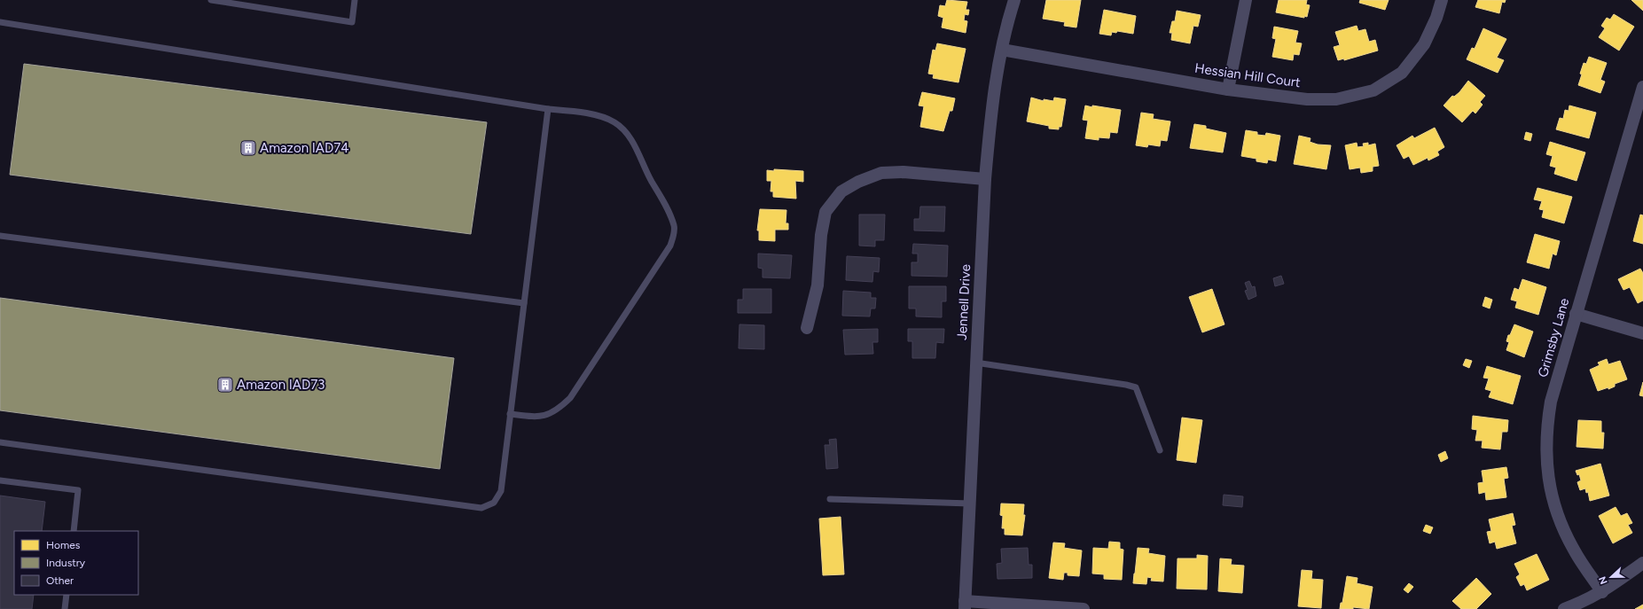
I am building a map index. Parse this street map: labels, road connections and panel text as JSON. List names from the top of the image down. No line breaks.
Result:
{"streets":{"street":["Hessian Hill Court","Jennell Drive","Grimsby Lane"]},"crossings":[["Hessian Hill Court","Jennell Drive"]],"places":{"building":["Amazon IAD74","Amazon IAD73"]},"legend":["Homes","Industry","Other"],"north":"left"}
